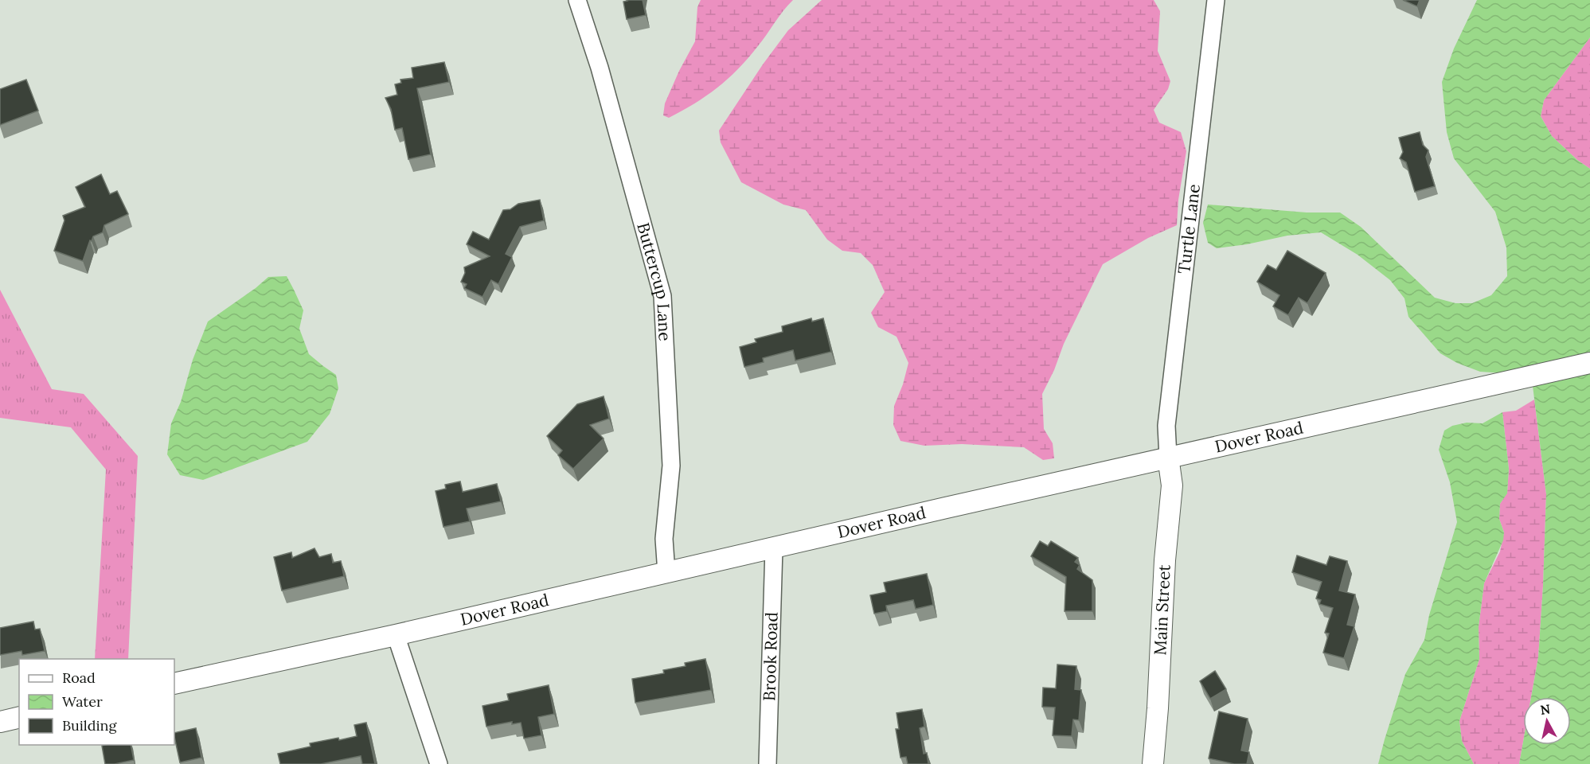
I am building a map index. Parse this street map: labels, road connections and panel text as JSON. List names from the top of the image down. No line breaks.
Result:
{"streets":{"street":["Turtle Lane","Buttercup Lane","Dover Road","Main Street","Brook Road"]},"crossings":[["Turtle Lane","Dover Road"],["Turtle Lane","Main Street"],["Buttercup Lane","Dover Road"],["Dover Road","Main Street"],["Dover Road","Brook Road"]],"legend":["Road","Water","Building"],"north":"top"}
